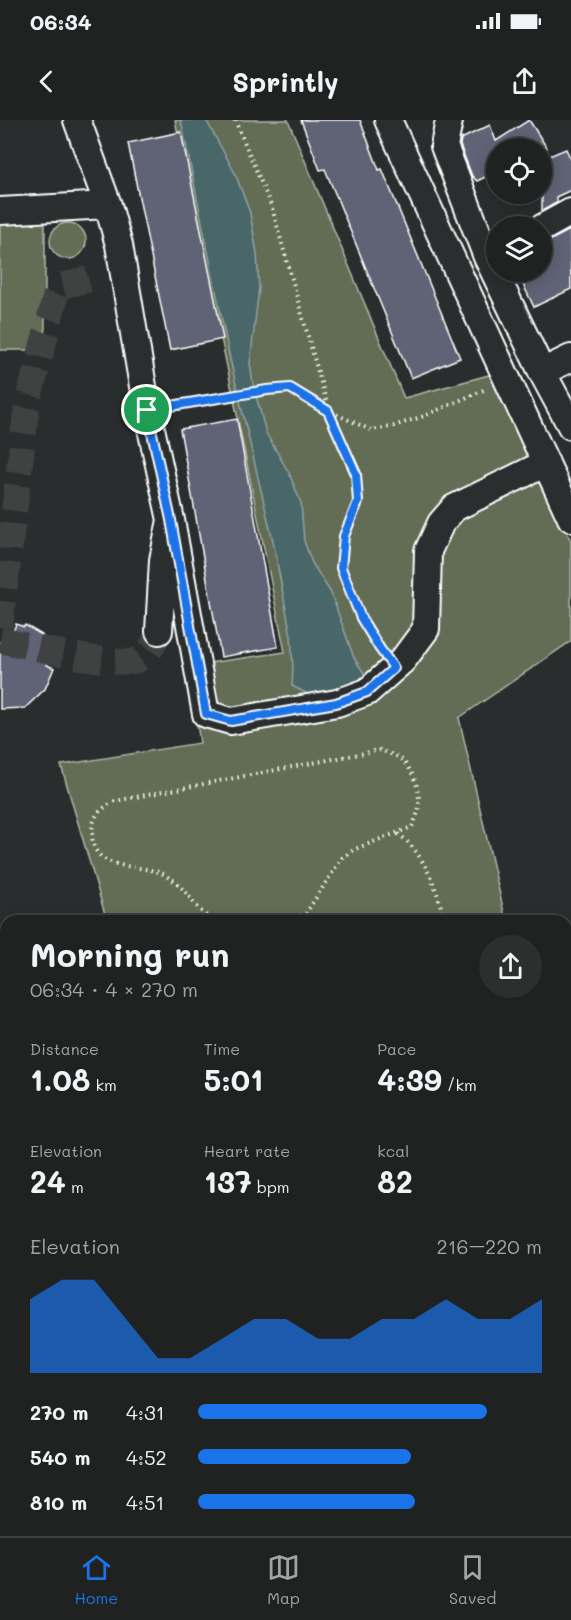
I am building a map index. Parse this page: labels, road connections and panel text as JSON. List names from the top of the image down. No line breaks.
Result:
{"page":{"status":"06:34","header":"Sprintly","heading":["Morning run","06:34 · 4 × 270 m"],"stats":[["Distance","1.08 km"],["Time","5:01"],["Pace","4:39 /km"],["Elevation","24 m"],["Heart rate","137 bpm"],["kcal","82"]],"chart":["Elevation","216–220 m"],"list":[{"name":"270 m","note":"4:31"},{"name":"540 m","note":"4:52"},{"name":"810 m","note":"4:51"}],"tabs":["Home","Map","Saved"]}}
